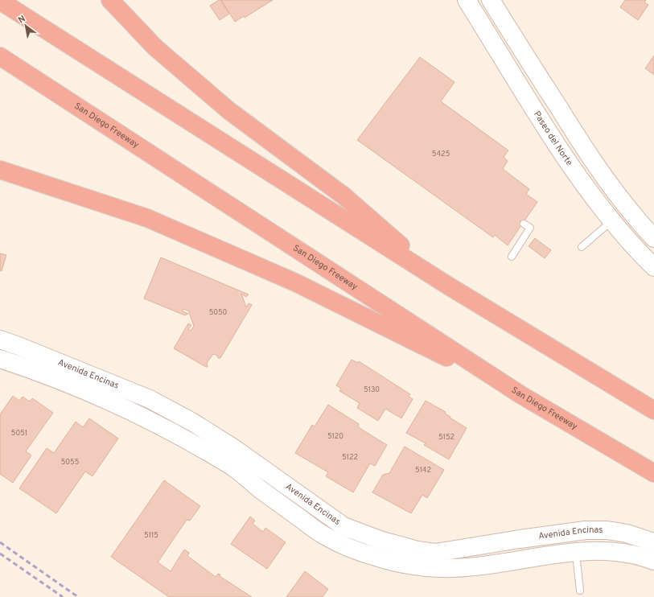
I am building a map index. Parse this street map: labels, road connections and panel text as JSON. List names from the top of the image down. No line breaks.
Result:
{"streets":{"highway":["San Diego Freeway"],"street":["Paseo del Norte","Avenida Encinas"]},"house_numbers":["5425","5050","5130","5051","5120","5152","5122","5055","5142","5115"],"north":"top left"}
